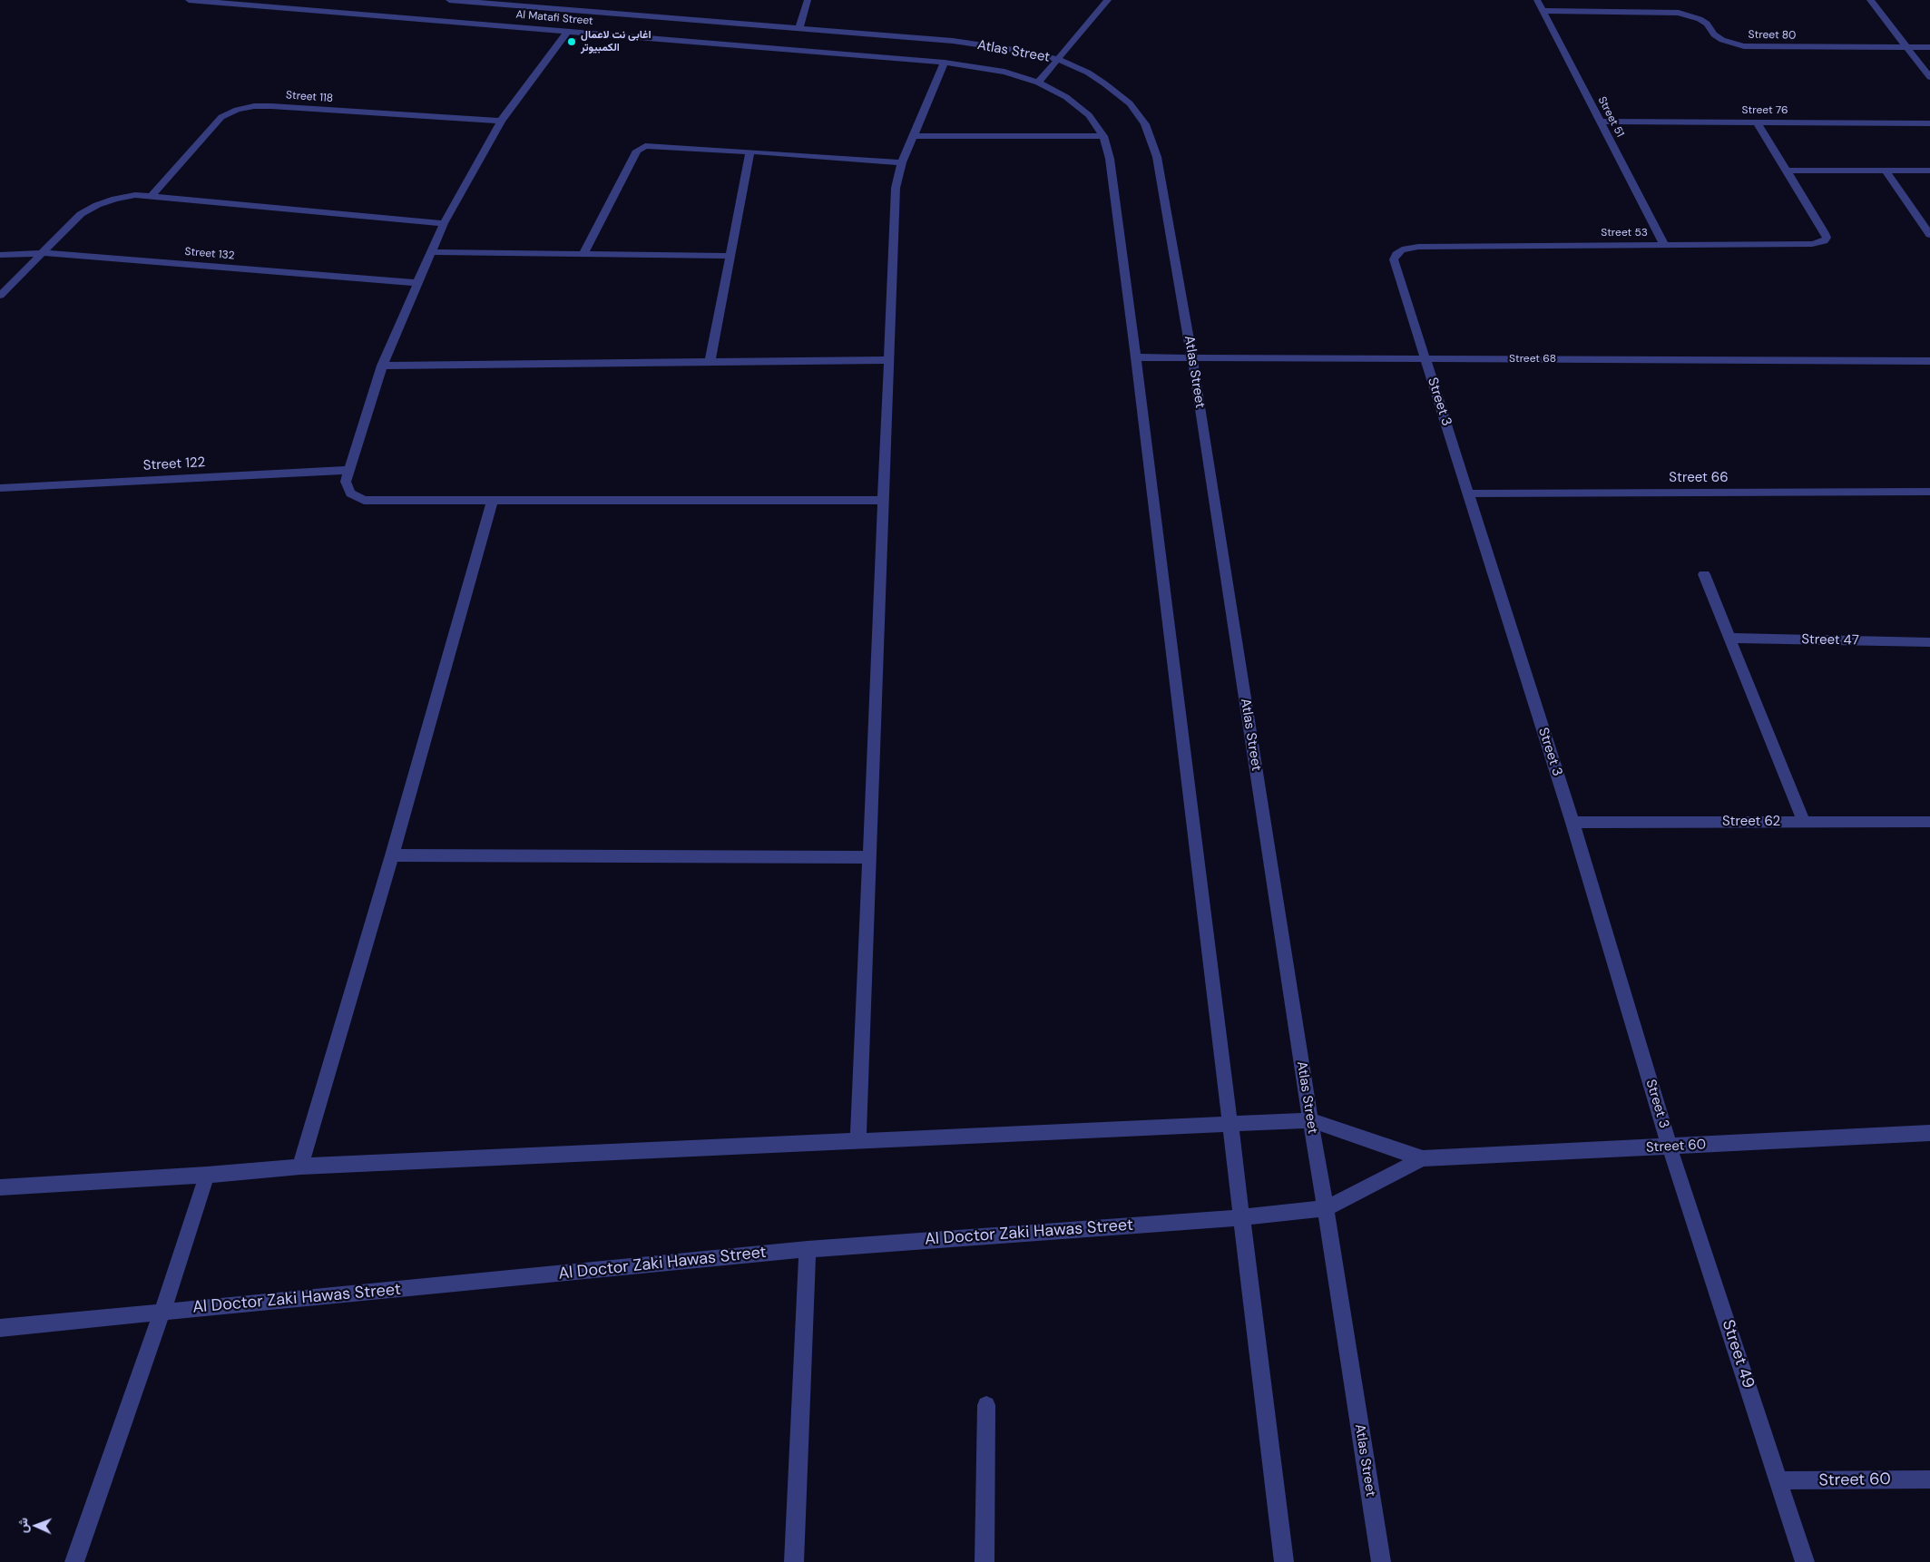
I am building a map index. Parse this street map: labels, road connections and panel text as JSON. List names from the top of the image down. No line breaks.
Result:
{"streets":{"street":["Al Matafi Street","Street 80","Atlas Street","Street 118","Street 76","Street 51","Street 53","Street 132","Street 68","Street 3","Street 122","Street 66","Street 47","Street 62","Street 60","Al Doctor Zaki Hawas Street","Street 49"]},"crossings":[["Al Matafi Street","Atlas Street"],["Street 80","Street 51"],["Atlas Street","Street 68"],["Atlas Street","Street 60"],["Atlas Street","Al Doctor Zaki Hawas Street"],["Street 76","Street 51"],["Street 76","Street 53"],["Street 51","Street 53"],["Street 53","Street 68"],["Street 53","Street 3"],["Street 68","Street 3"],["Street 3","Street 66"],["Street 3","Street 62"],["Street 3","Street 60"],["Street 3","Street 49"],["Street 60","Al Doctor Zaki Hawas Street"],["Street 60","Street 49"]],"places":["اغابى نت لاعمال الكمبيوتر"],"north":"left"}
